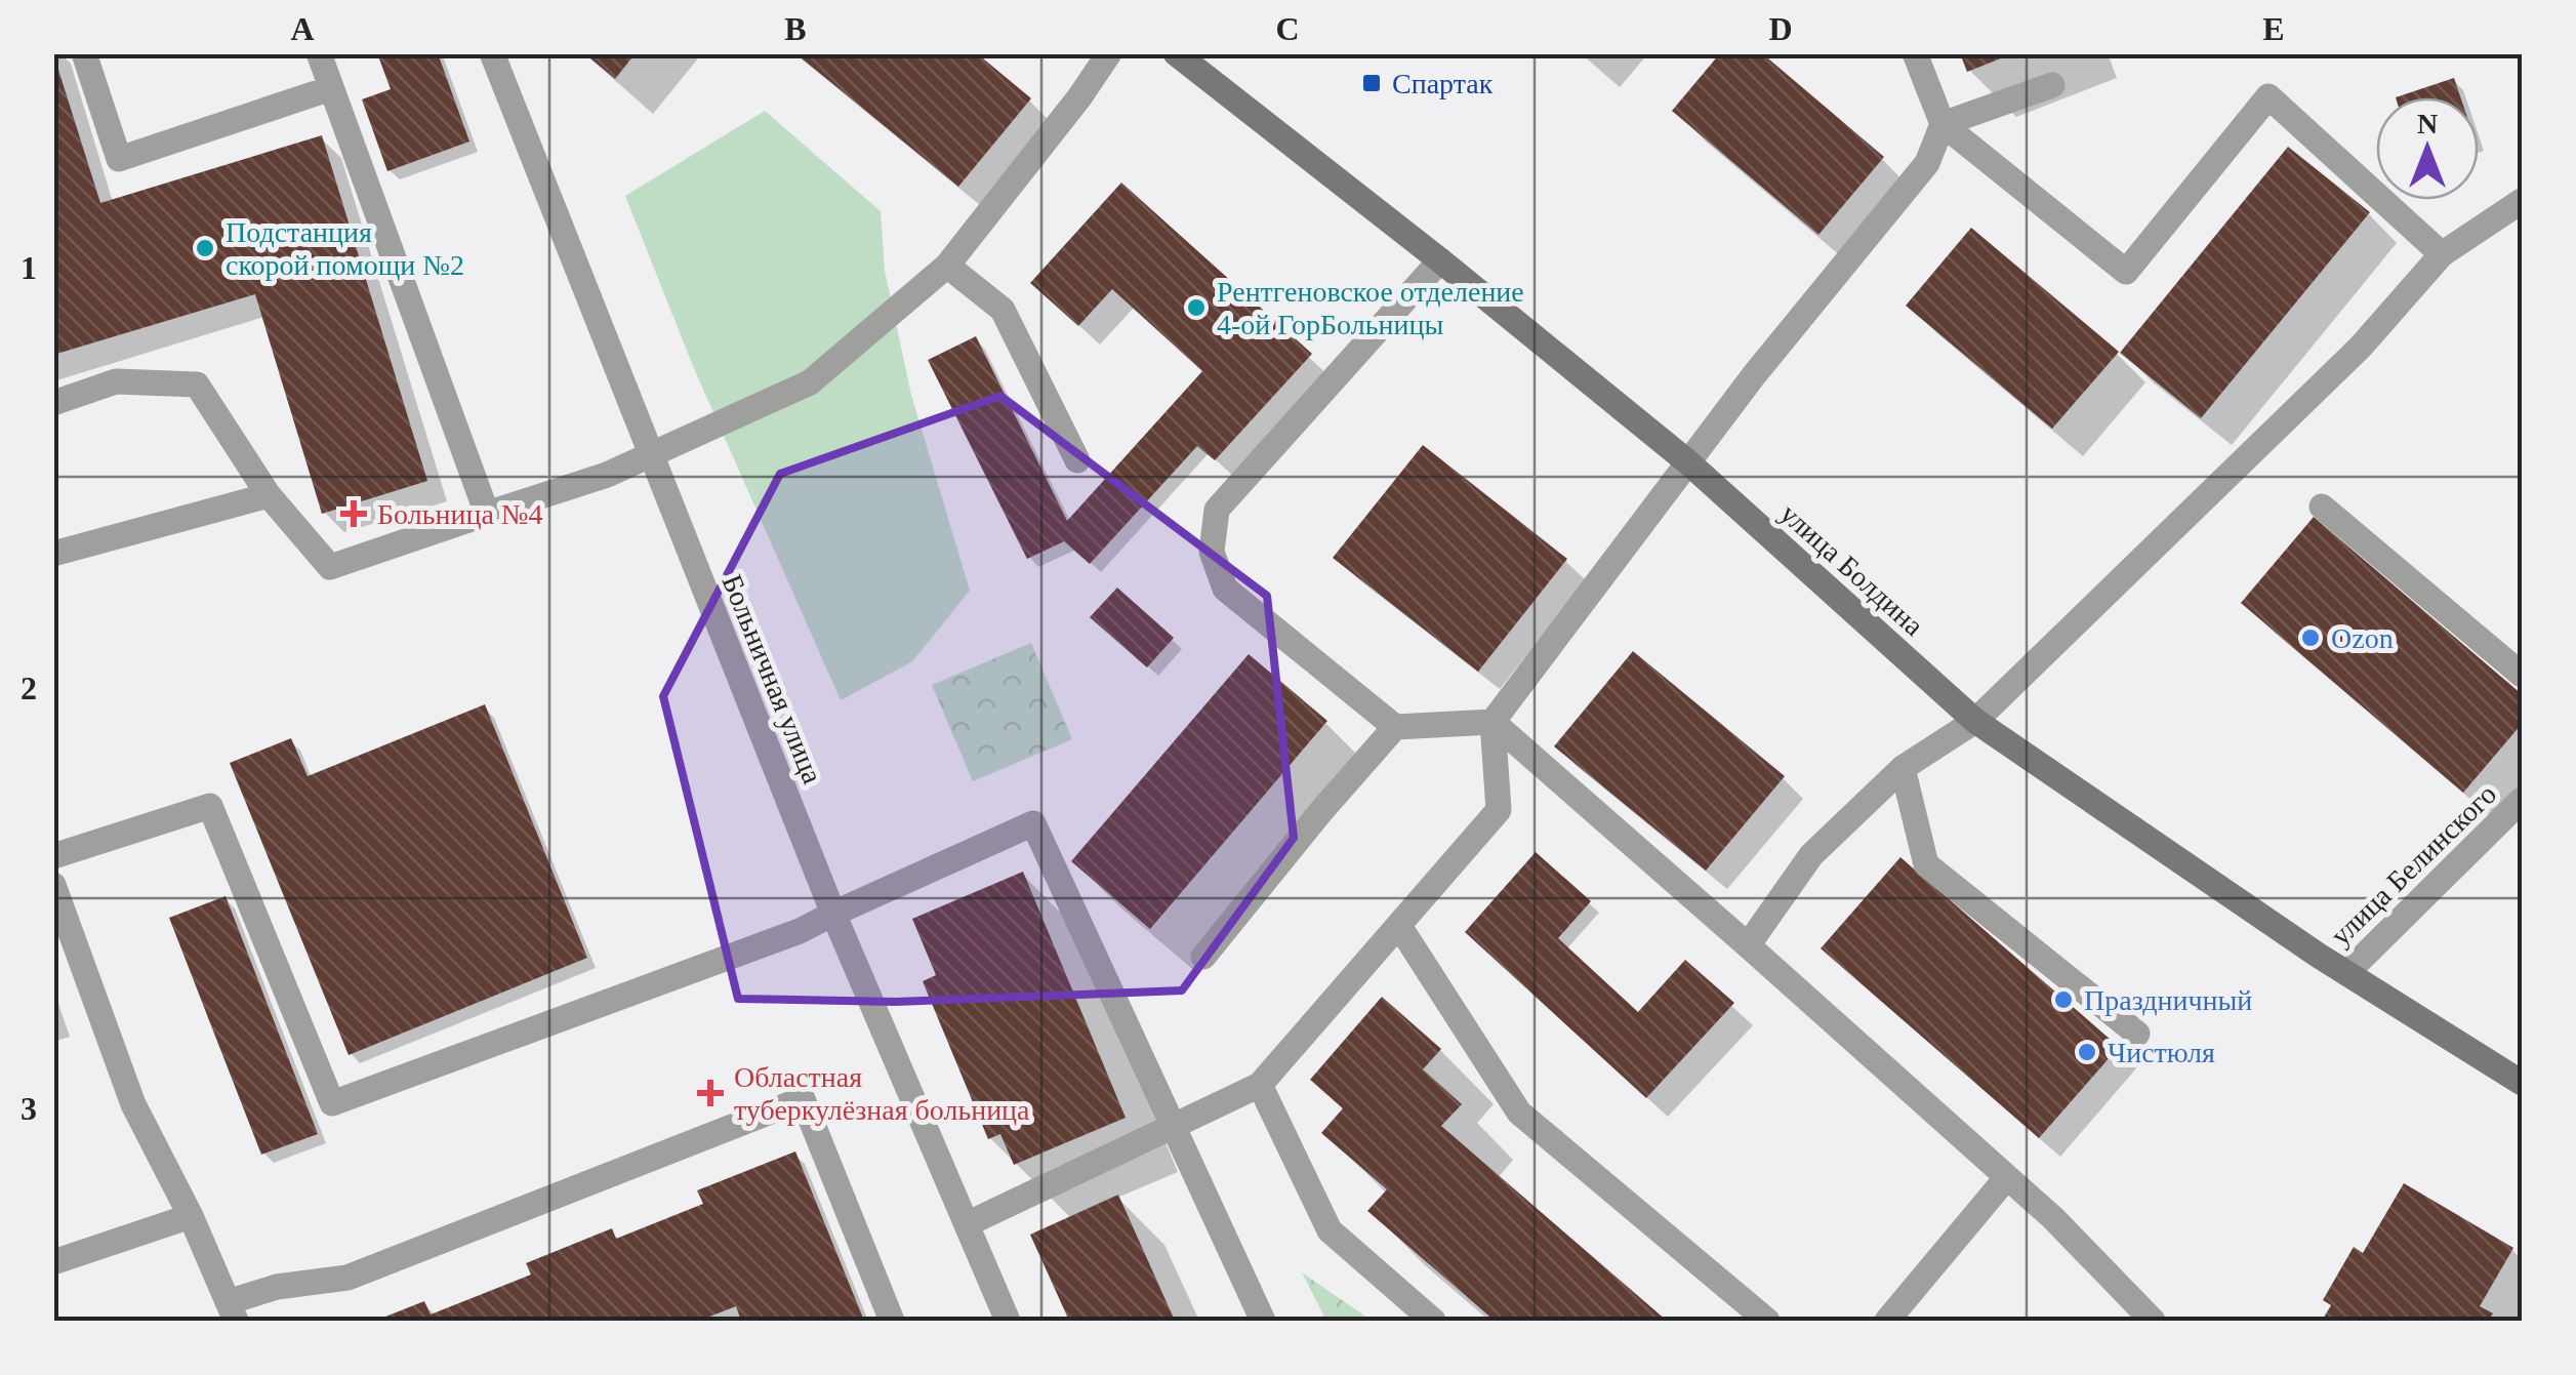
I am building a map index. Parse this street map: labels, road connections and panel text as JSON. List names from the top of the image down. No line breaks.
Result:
{"streets":{"main road":["улица Болдина"],"street":["Больничная улица","улица Белинского"]},"crossings":[["улица Болдина","улица Белинского"]],"places":{"transit":["Спартак"],"other":["Подстанция скорой помощи №2","Рентгеновское отделение 4-ой ГорБольницы","Ozon","Праздничный","Чистюля"],"health":["Больница №4","Областная туберкулёзная больница"]},"north":"top","grid":{"columns":["A","B","C","D","E"],"rows":["1","2","3"]}}
